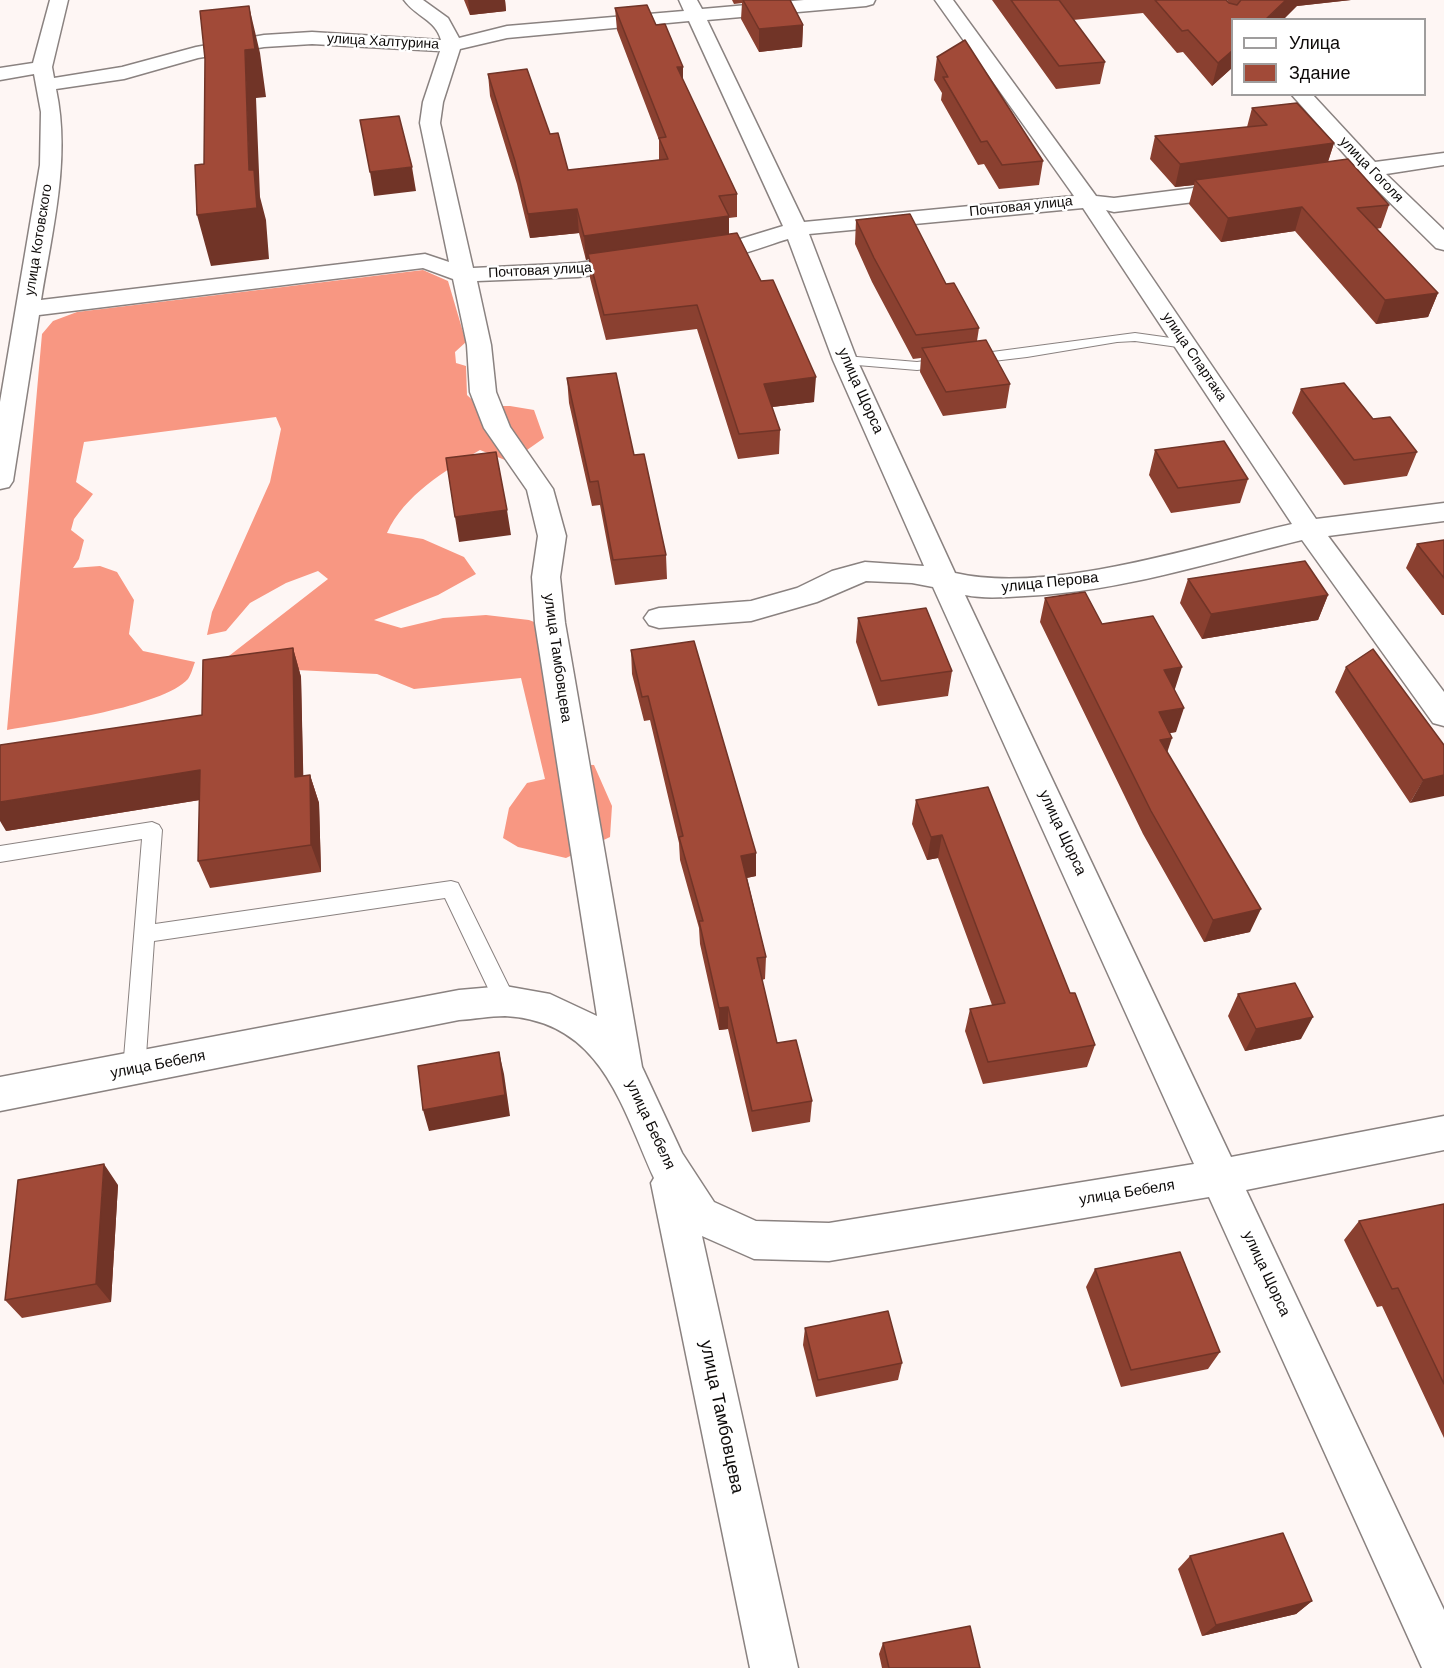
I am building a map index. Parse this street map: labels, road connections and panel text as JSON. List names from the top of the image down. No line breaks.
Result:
{"streets":{"street":["улица Халтурина","улица Гоголя","Почтовая улица","улица Котовского","улица Спартака","улица Щорса","улица Перова","улица Тамбовцева","улица Бебеля"]},"crossings":[["улица Халтурина","улица Котовского"],["улица Халтурина","улица Щорса"],["улица Халтурина","улица Тамбовцева"],["Почтовая улица","улица Котовского"],["Почтовая улица","улица Спартака"],["Почтовая улица","улица Щорса"],["Почтовая улица","улица Тамбовцева"],["улица Спартака","улица Перова"],["улица Щорса","улица Перова"],["улица Щорса","улица Бебеля"],["улица Тамбовцева","улица Бебеля"]],"legend":["Улица","Здание"]}
